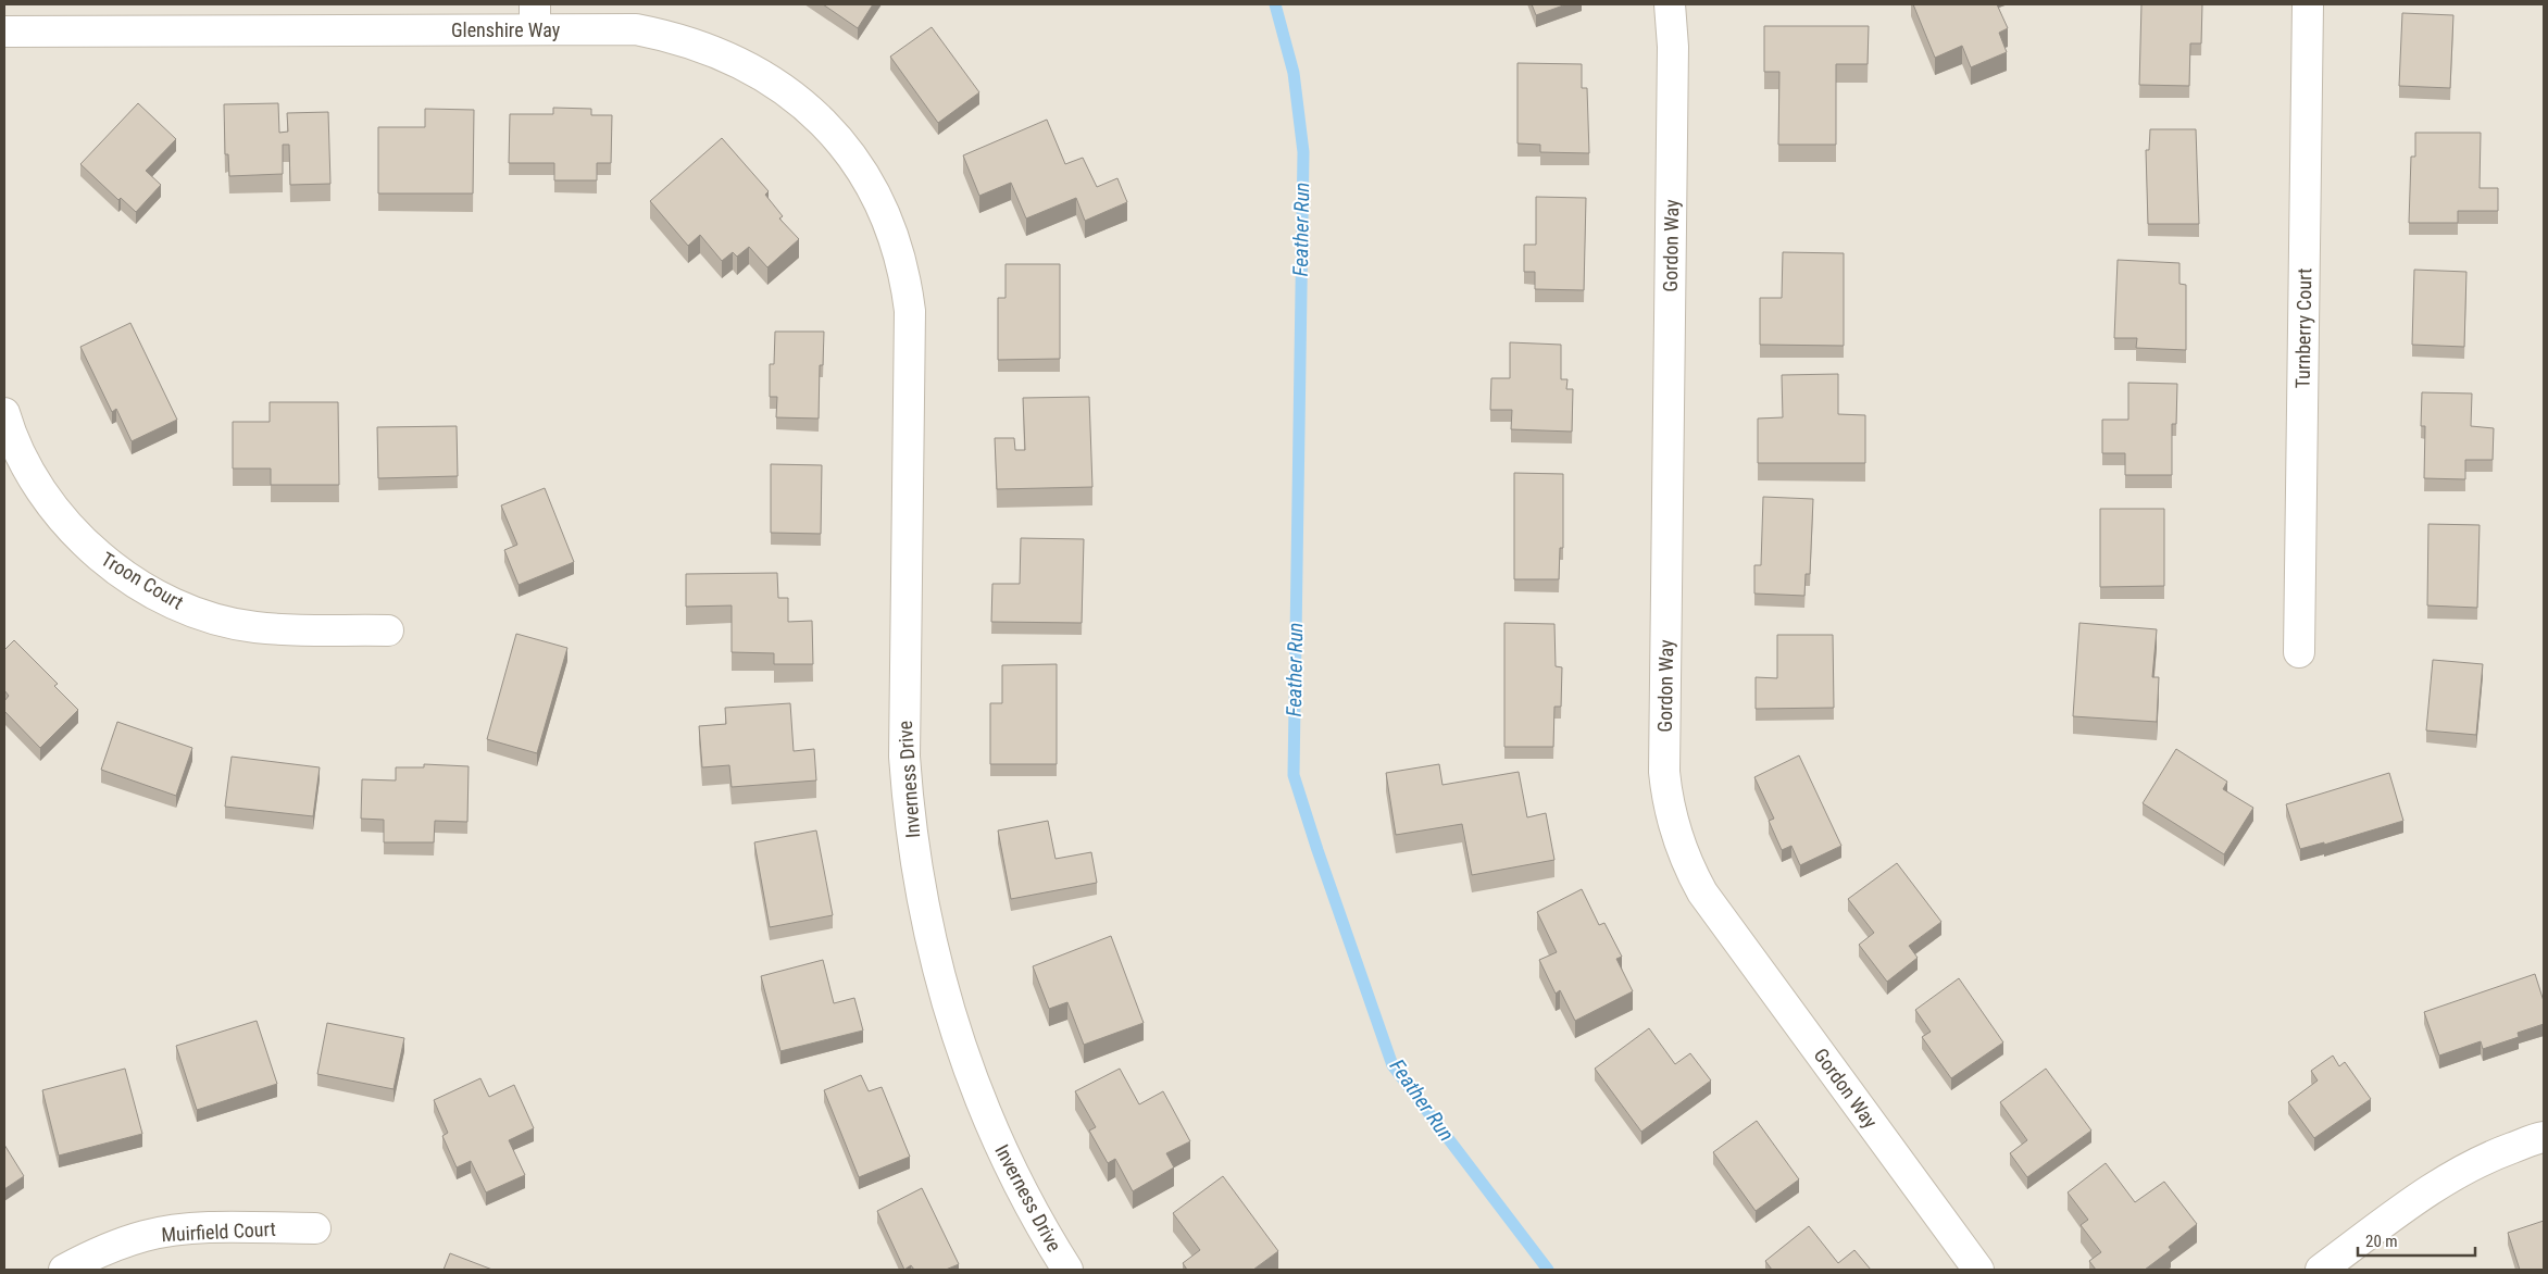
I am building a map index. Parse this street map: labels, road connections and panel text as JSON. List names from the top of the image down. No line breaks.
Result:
{"streets":{"street":["Glenshire Way","Gordon Way","Turnberry Court","Troon Court","Inverness Drive","Muirfield Court"]},"crossings":[["Glenshire Way","Inverness Drive"]],"water":["Feather Run"],"scale_bar":"20 m"}
